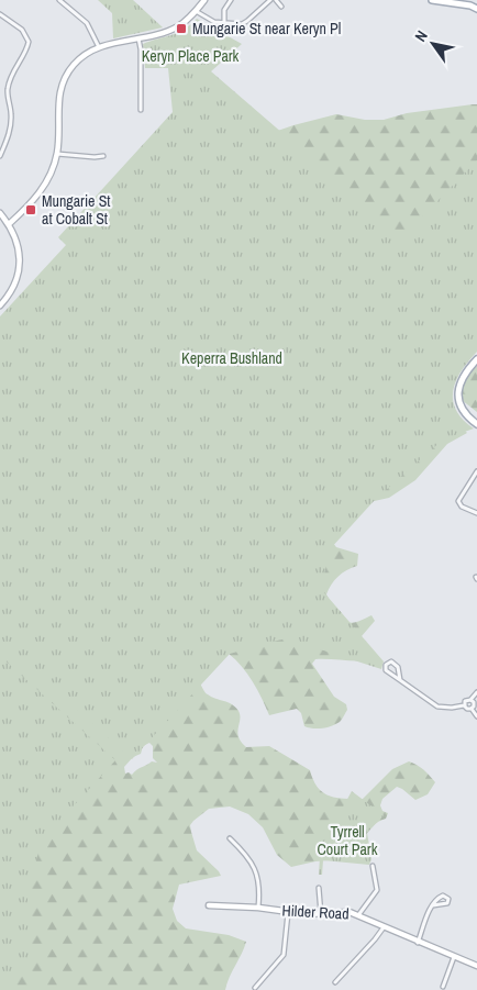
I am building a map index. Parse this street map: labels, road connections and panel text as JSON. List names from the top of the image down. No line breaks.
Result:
{"streets":{"street":["Hilder Road"]},"parks":["Keryn Place Park","Keperra Bushland","Tyrrell Court Park"],"places":{"transit":["Mungarie St near Keryn Pl","Mungarie St at Cobalt St"]},"north":"top left"}
